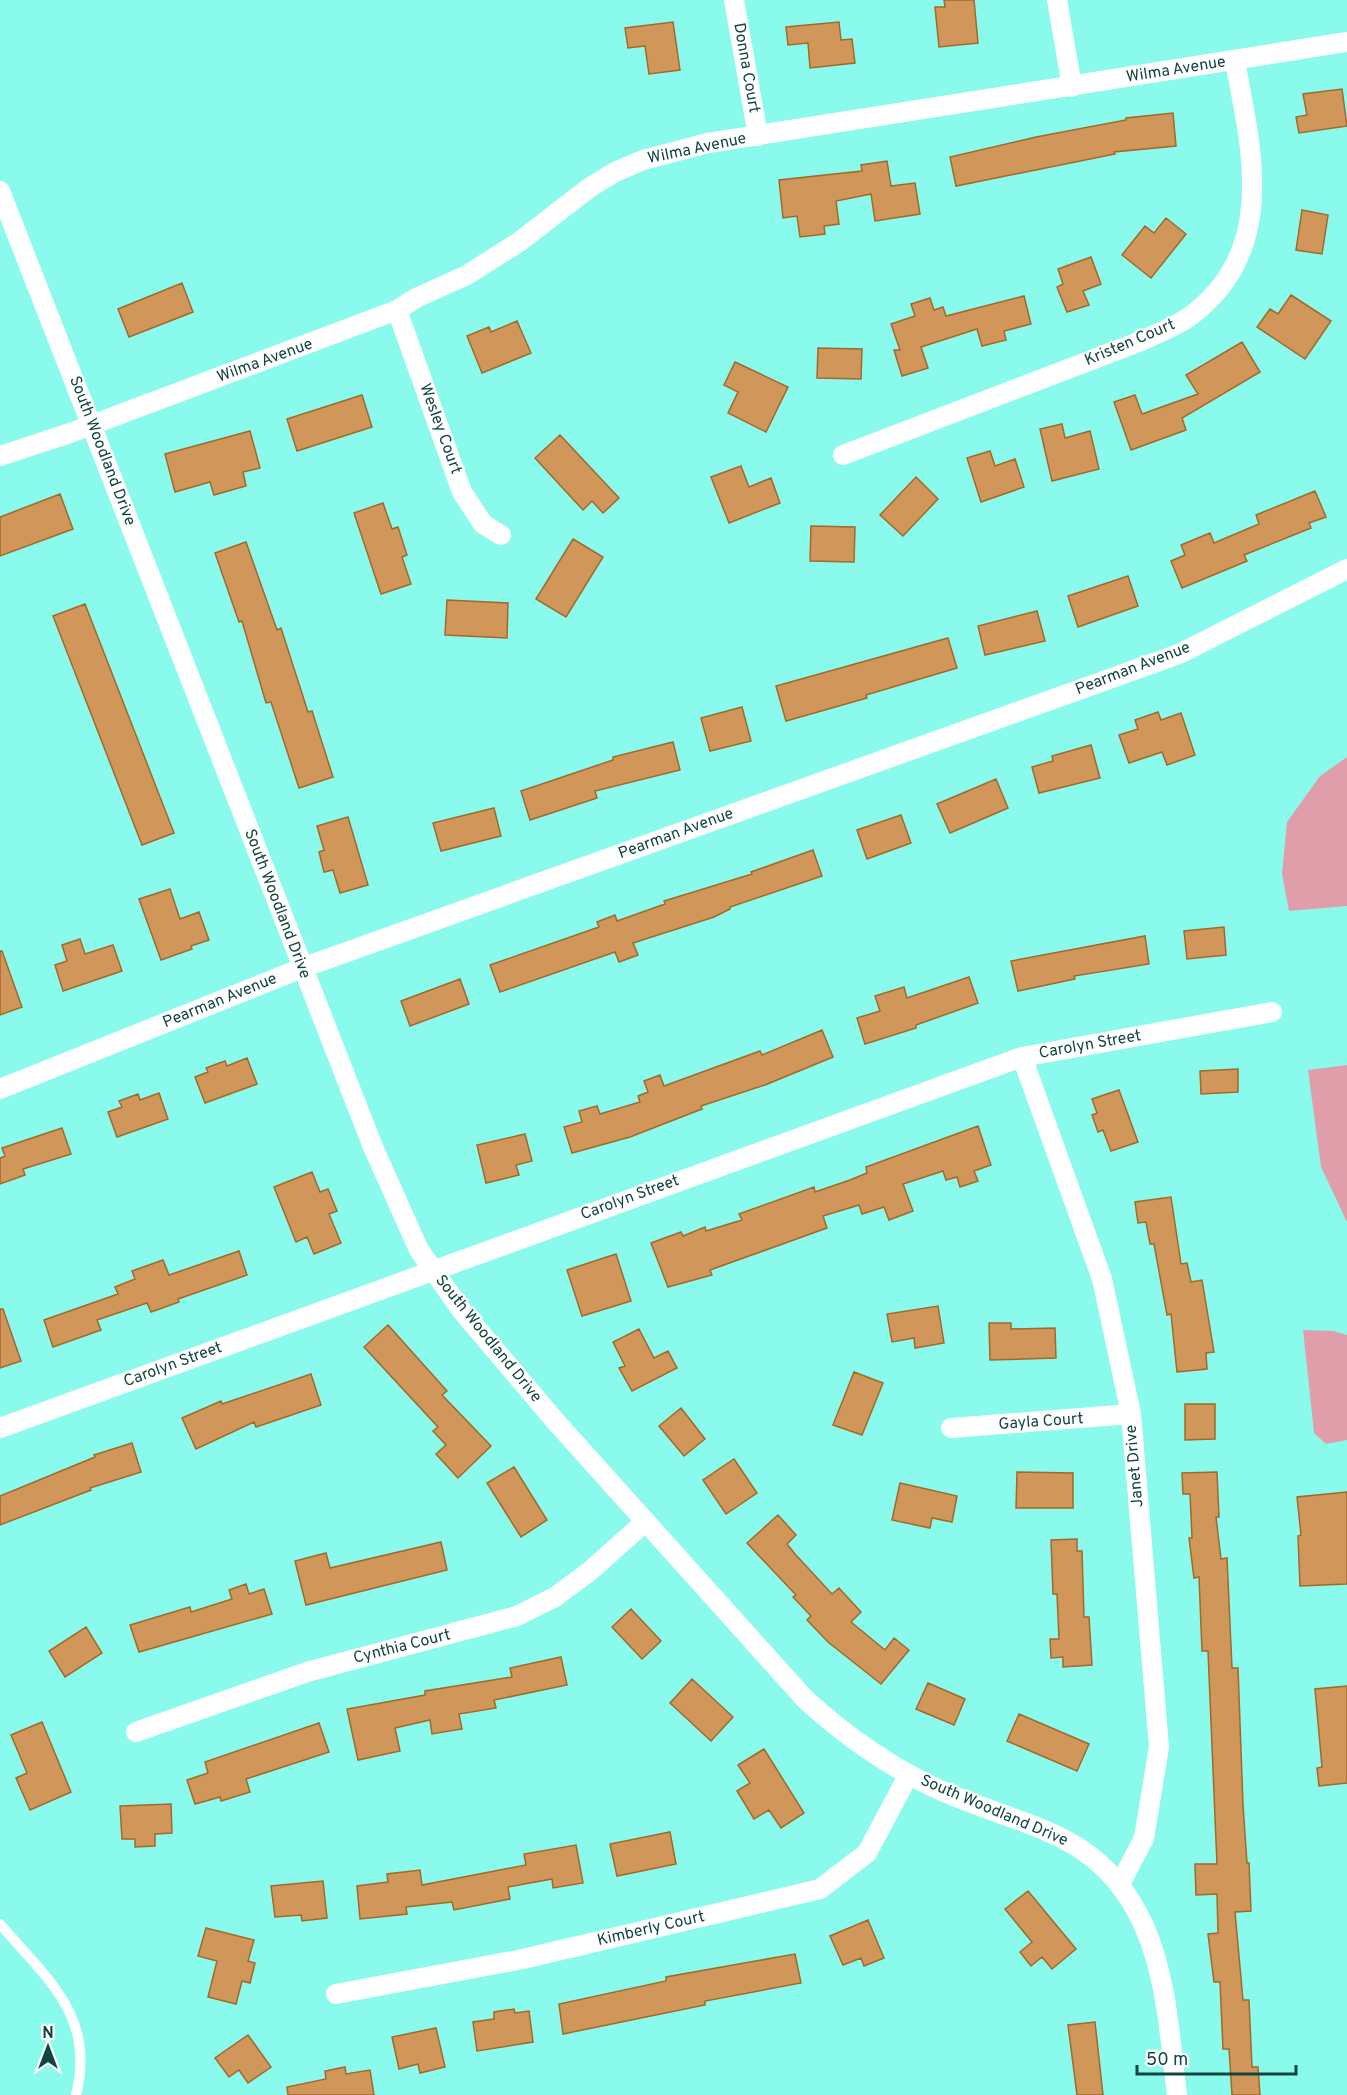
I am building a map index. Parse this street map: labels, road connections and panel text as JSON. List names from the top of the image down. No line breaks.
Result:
{"streets":{"street":["Donna Court","Wilma Avenue","Kristen Court","Wesley Court","South Woodland Drive","Pearman Avenue","Carolyn Street","Gayla Court","Janet Drive","Cynthia Court","Kimberly Court"]},"crossings":[["Donna Court","Wilma Avenue"],["Wilma Avenue","Kristen Court"],["Wilma Avenue","Wesley Court"],["Wilma Avenue","South Woodland Drive"],["South Woodland Drive","Pearman Avenue"],["South Woodland Drive","Carolyn Street"],["South Woodland Drive","Janet Drive"],["South Woodland Drive","Cynthia Court"],["South Woodland Drive","Kimberly Court"],["Carolyn Street","Janet Drive"],["Gayla Court","Janet Drive"]],"scale_bar":"50 m","north":"top"}
